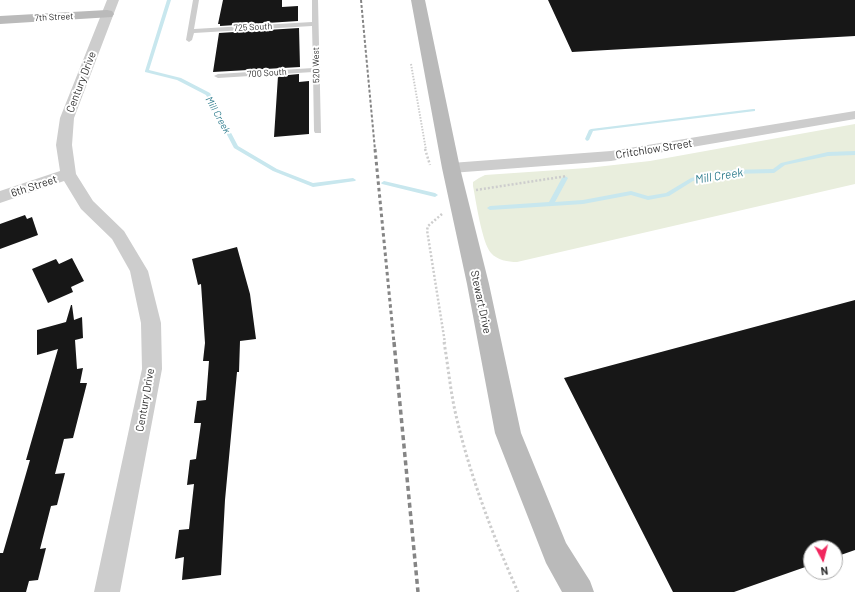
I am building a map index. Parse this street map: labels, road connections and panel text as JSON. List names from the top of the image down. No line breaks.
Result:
{"streets":{"street":["7th Street","Century Drive","Critchlow Street","6th Street","Stewart Drive"],"lane":["725 South","520 West","700 South"]},"crossings":[["7th Street","Century Drive"],["725 South","520 West"],["520 West","700 South"],["Century Drive","6th Street"],["Critchlow Street","Stewart Drive"]],"water":["Mill Creek"],"north":"bottom"}
